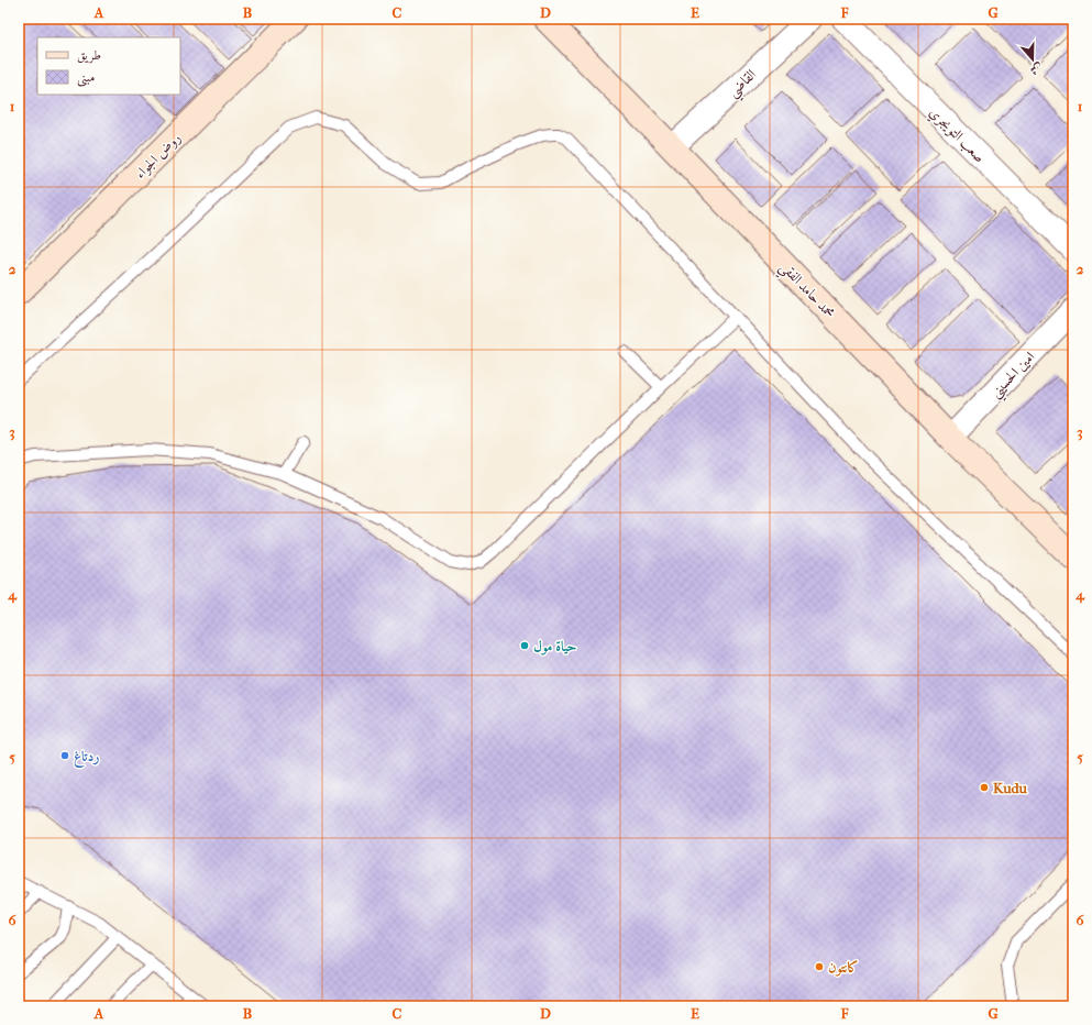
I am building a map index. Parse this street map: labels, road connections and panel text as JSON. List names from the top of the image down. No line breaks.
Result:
{"streets":{"street":["القاضي","صعب التويجري","روض الجواء","محمد حامد الفقي","امين الحسيني"]},"crossings":[["القاضي","محمد حامد الفقي"],["محمد حامد الفقي","امين الحسيني"]],"places":["حياة مول","ردتاغ","Kudu","كانتون"],"legend":["طريق","مبنى"],"north":"bottom","grid":{"columns":["A","B","C","D","E","F","G"],"rows":["1","2","3","4","5","6"]}}
